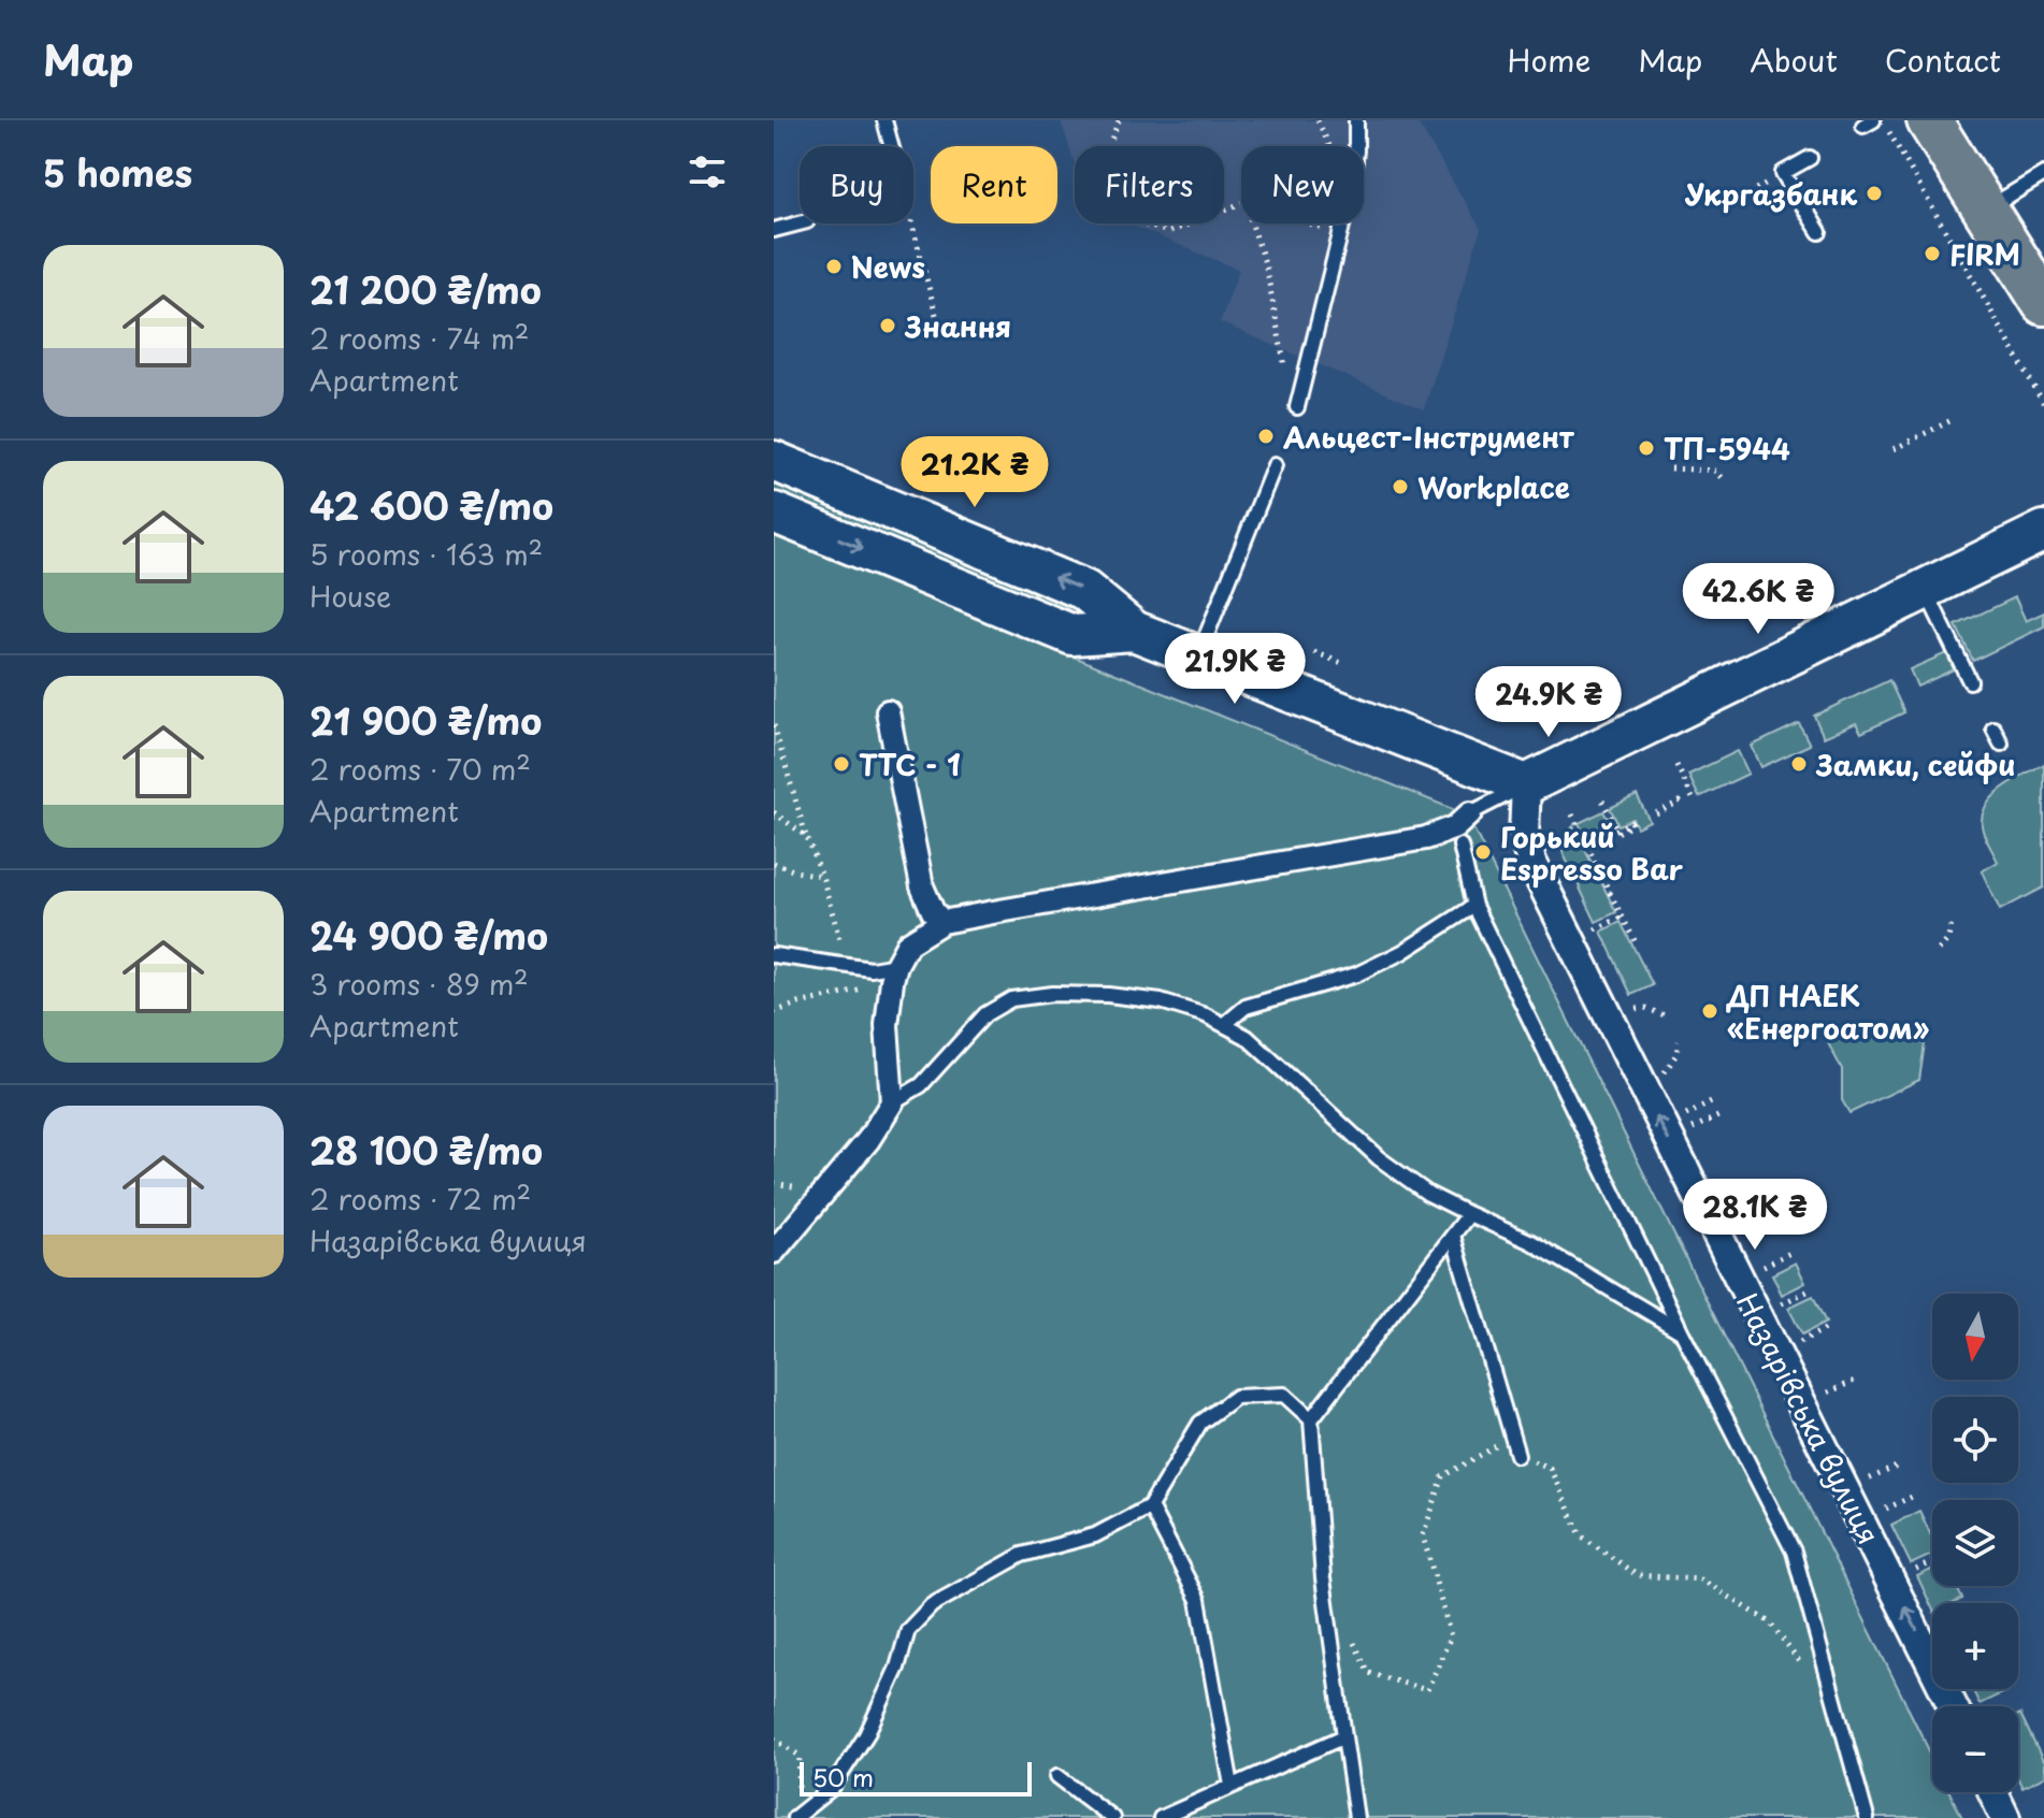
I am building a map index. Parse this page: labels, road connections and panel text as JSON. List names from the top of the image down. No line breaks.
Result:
{"streets":{"street":["Назарівська вулиця"]},"one_way":["Назарівська вулиця"],"places":["Укргазбанк","FIRM","News","Знання","Альцест-Інструмент","ТП-5944","Workplace","ТТС - 1","Замки, сейфи","Горький Espresso Bar","ДП НАЕК «Енергоатом»"],"scale_bar":"50 m","north":"bottom","page":{"header":"Map","nav":["Home","Map","About","Contact"],"heading":"5 homes","chip":["Buy","Rent","Filters","New"],"list":[{"name":"21 200 ₴/mo","note":"2 rooms · 74 m² · Apartment"},{"name":"42 600 ₴/mo","note":"5 rooms · 163 m² · House"},{"name":"21 900 ₴/mo","note":"2 rooms · 70 m² · Apartment"},{"name":"24 900 ₴/mo","note":"3 rooms · 89 m² · Apartment"},{"name":"28 100 ₴/mo","note":"2 rooms · 72 m² · Назарівська вулиця"}],"price":["21.2K ₴","42.6K ₴","21.9K ₴","24.9K ₴","28.1K ₴"],"map_buttons":["+","−"],"scale":"50 m"}}
